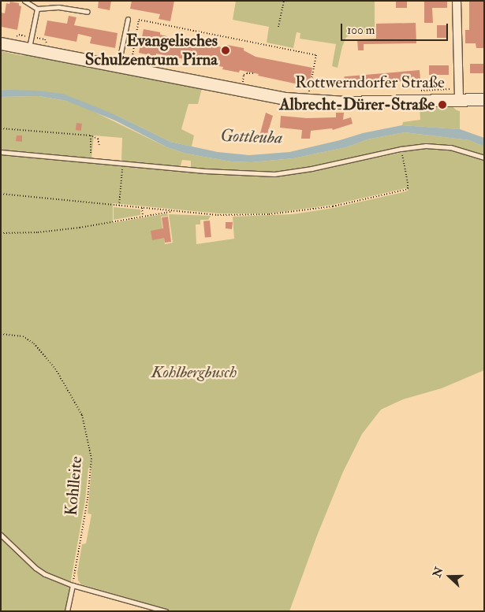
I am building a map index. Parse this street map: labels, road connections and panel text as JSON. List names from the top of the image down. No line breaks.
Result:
{"streets":{"main road":["Rottwerndorfer Straße"],"path":["Kohlleite"]},"water":["Gottleuba"],"parks":["Kohlbergbusch"],"places":["Evangelisches Schulzentrum Pirna","Albrecht-Dürer-Straße"],"scale_bar":"100 m","north":"left"}
